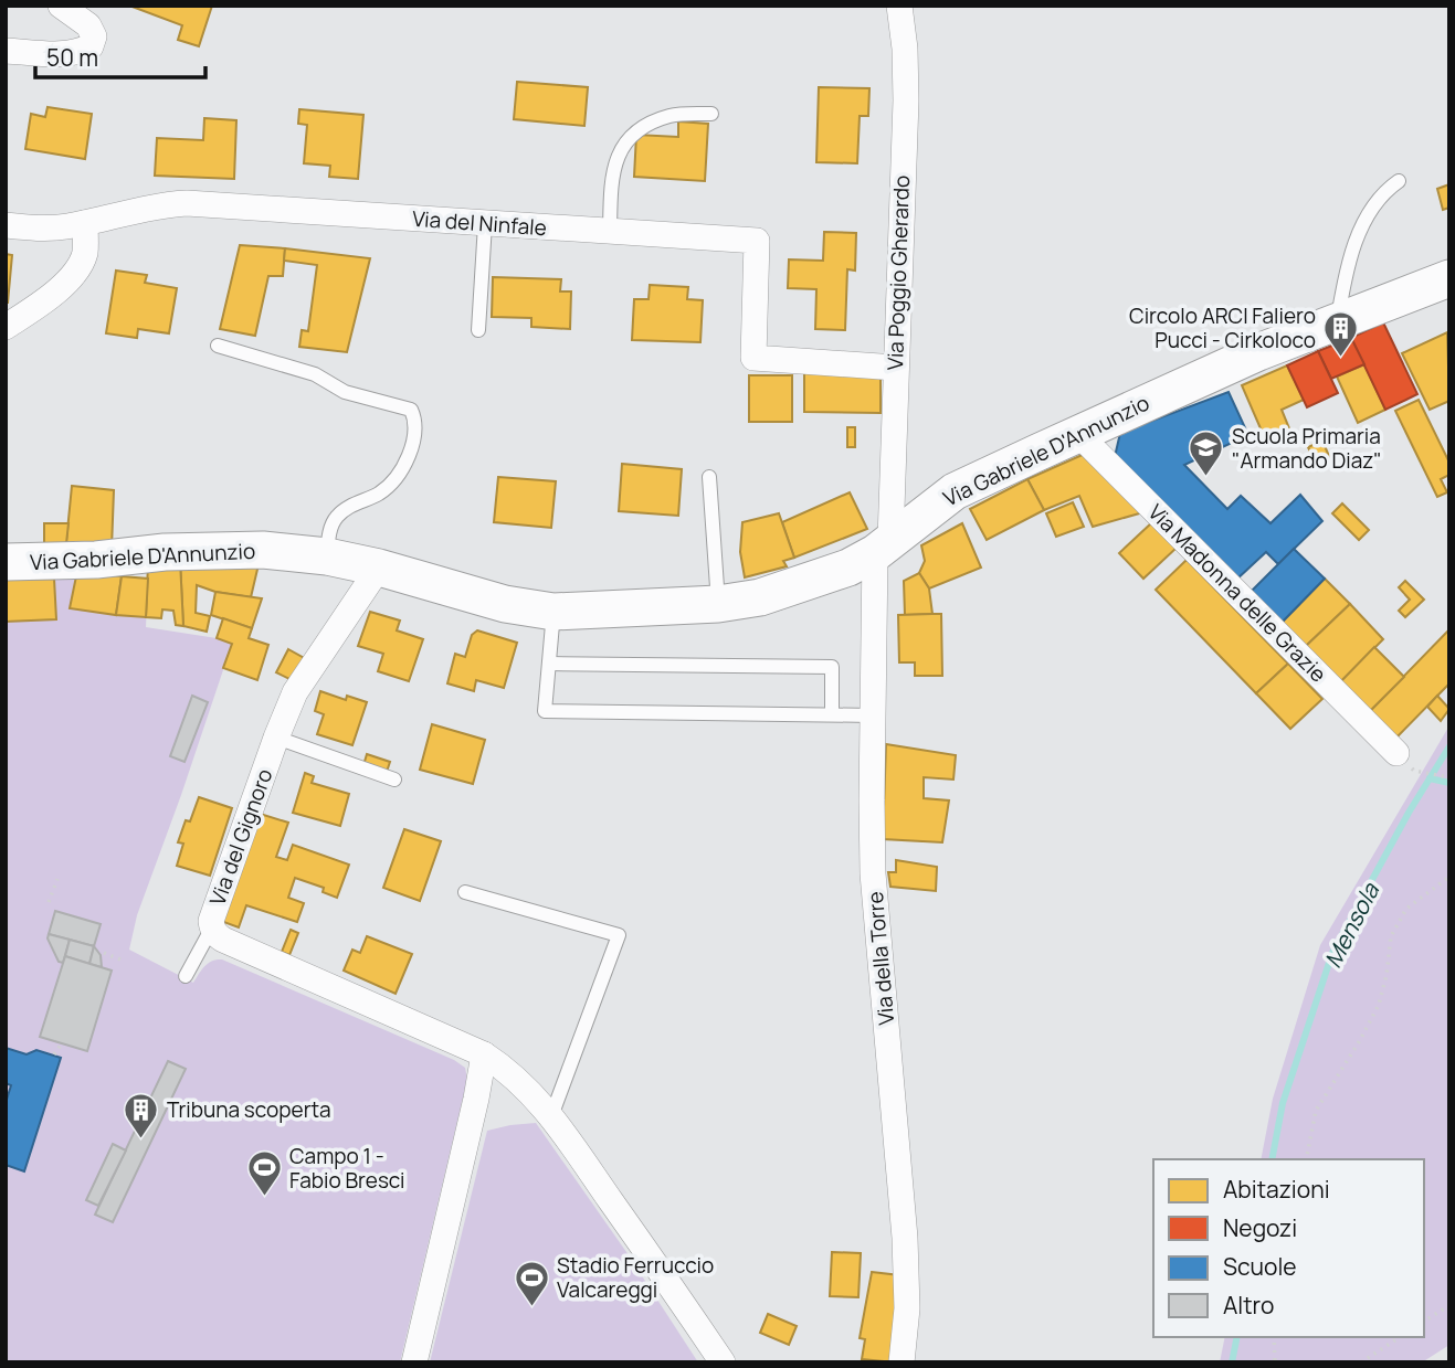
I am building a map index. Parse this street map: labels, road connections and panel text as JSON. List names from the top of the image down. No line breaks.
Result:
{"streets":{"street":["Via del Ninfale","Via Poggio Gherardo","Via Gabriele D'Annunzio","Via Madonna delle Grazie","Via del Gignoro","Via della Torre"]},"crossings":[["Via del Ninfale","Via Poggio Gherardo"],["Via Poggio Gherardo","Via Gabriele D'Annunzio"],["Via Poggio Gherardo","Via della Torre"],["Via Gabriele D'Annunzio","Via Madonna delle Grazie"],["Via Gabriele D'Annunzio","Via del Gignoro"],["Via Gabriele D'Annunzio","Via della Torre"]],"water":["Mensola"],"places":{"building":["Circolo ARCI Faliero Pucci - Cirkoloco","Tribuna scoperta"],"school or university":["Scuola Primaria \"Armando Diaz\""],"sports":["Campo 1 - Fabio Bresci","Stadio Ferruccio Valcareggi"]},"legend":["Abitazioni","Negozi","Scuole","Altro"],"scale_bar":"50 m"}
